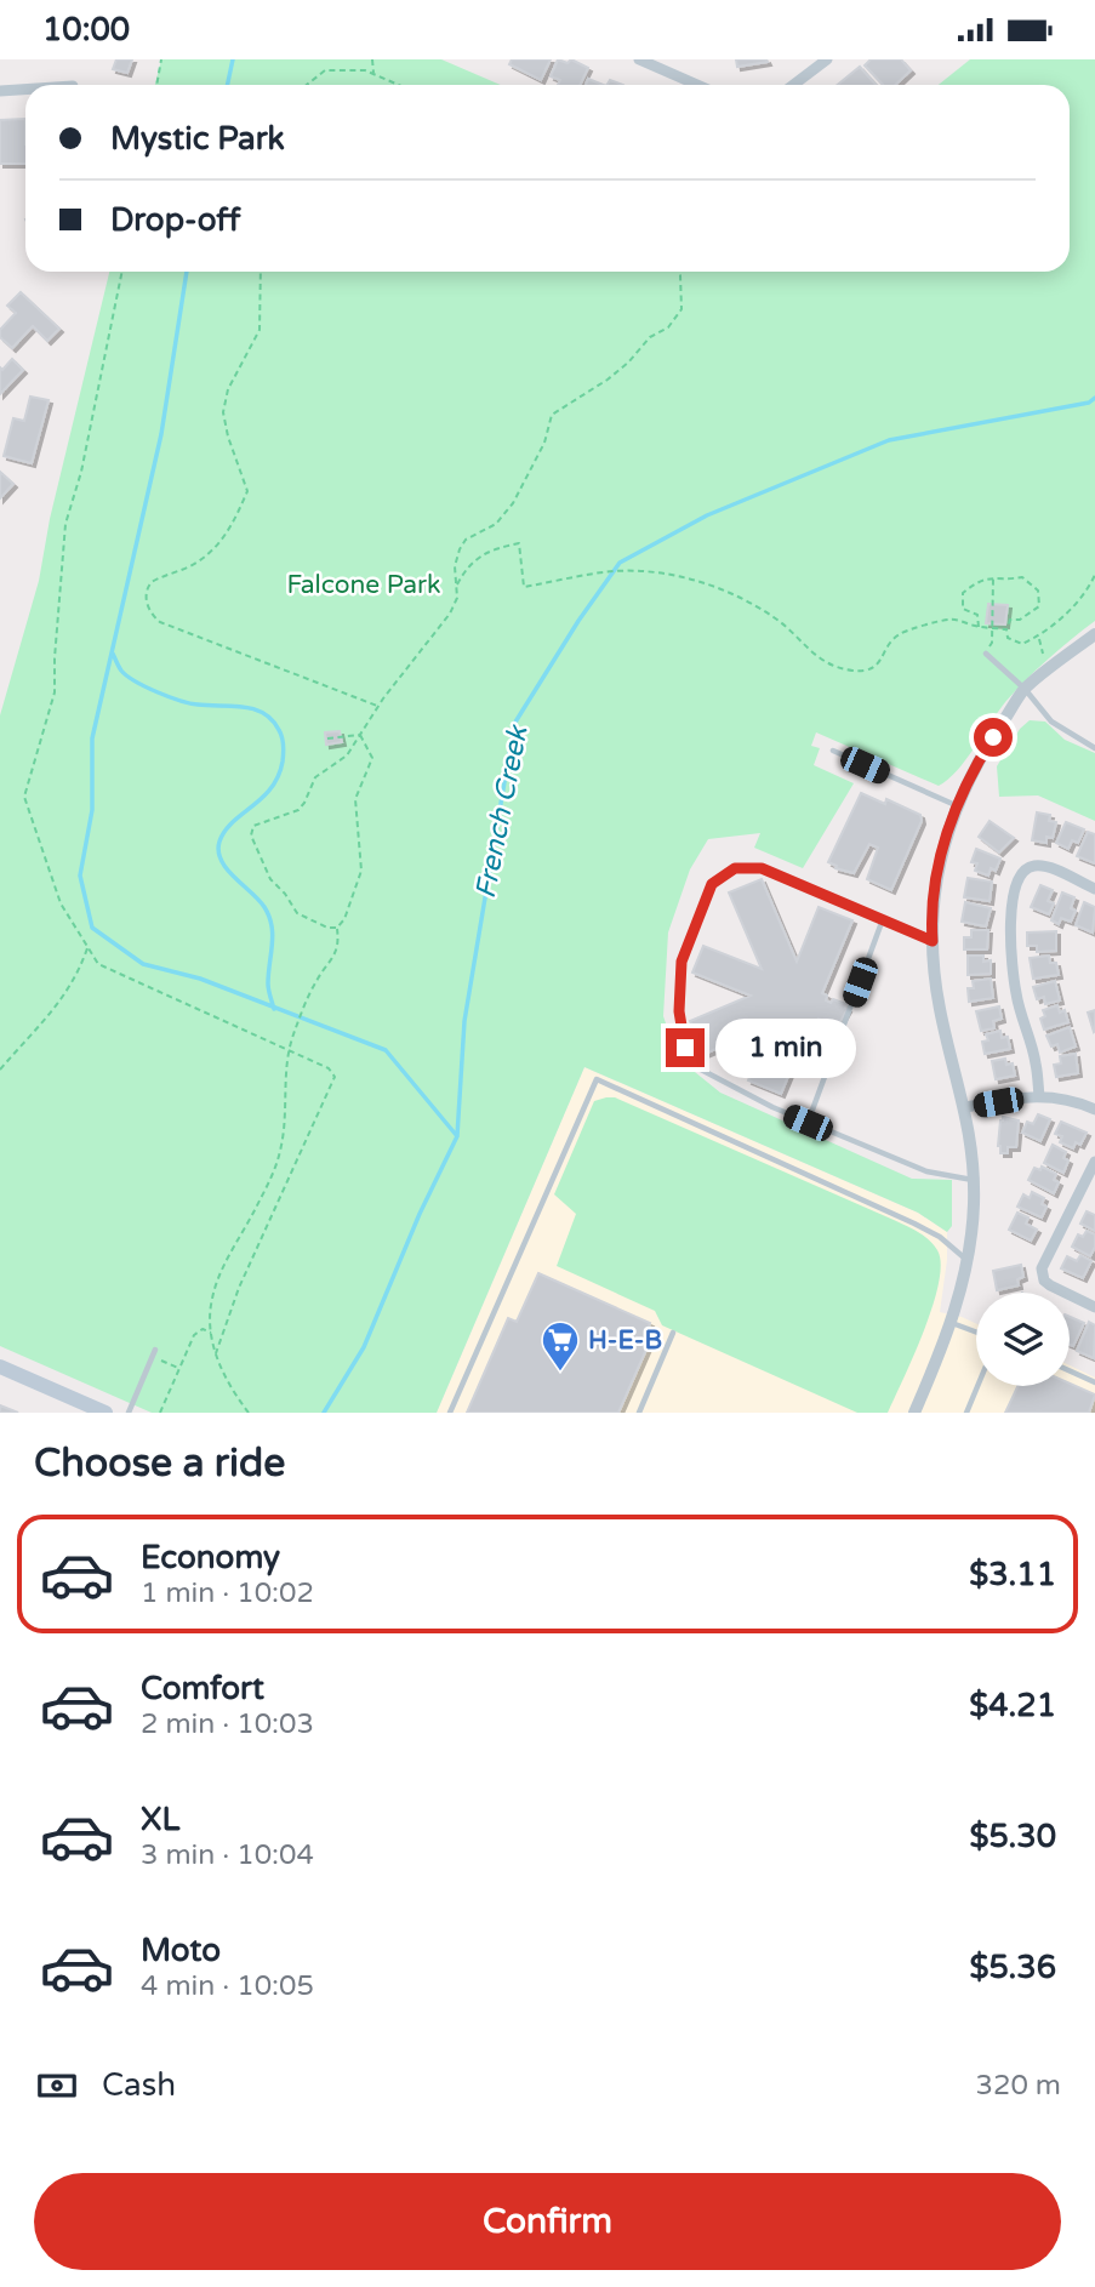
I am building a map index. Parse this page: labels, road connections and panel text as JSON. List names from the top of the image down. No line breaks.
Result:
{"water":["French Creek"],"parks":["Falcone Park"],"places":{"supermarket":["H-E-B"]},"page":{"status":"10:00","banner":["Mystic Park","Drop-off"],"bubble":"1 min","heading":"Choose a ride","list":[{"name":"Economy","note":"1 min · 10:02","value":"$3.11"},{"name":"Comfort","note":"2 min · 10:03","value":"$4.21"},{"name":"XL","note":"3 min · 10:04","value":"$5.30"},{"name":"Moto","note":"4 min · 10:05","value":"$5.36"}],"pay":["Cash","320 m"],"buttons":"Confirm"}}
